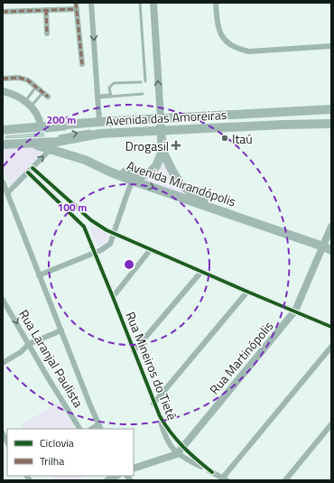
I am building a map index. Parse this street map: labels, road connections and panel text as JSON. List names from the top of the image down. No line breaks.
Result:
{"streets":{"main road":["Avenida das Amoreiras","Avenida Mirandópolis"],"street":["Rua Martinópolis","Rua Laranjal Paulista","Rua Mineiros do Tietê"]},"crossings":[["Avenida das Amoreiras","Avenida Mirandópolis"],["Avenida Mirandópolis","Rua Martinópolis"],["Rua Martinópolis","Rua Mineiros do Tietê"]],"places":{"other":["Itaú"],"health":["Drogasil"]},"legend":["Ciclovia","Trilha"],"rings":["200 m","100 m"]}
